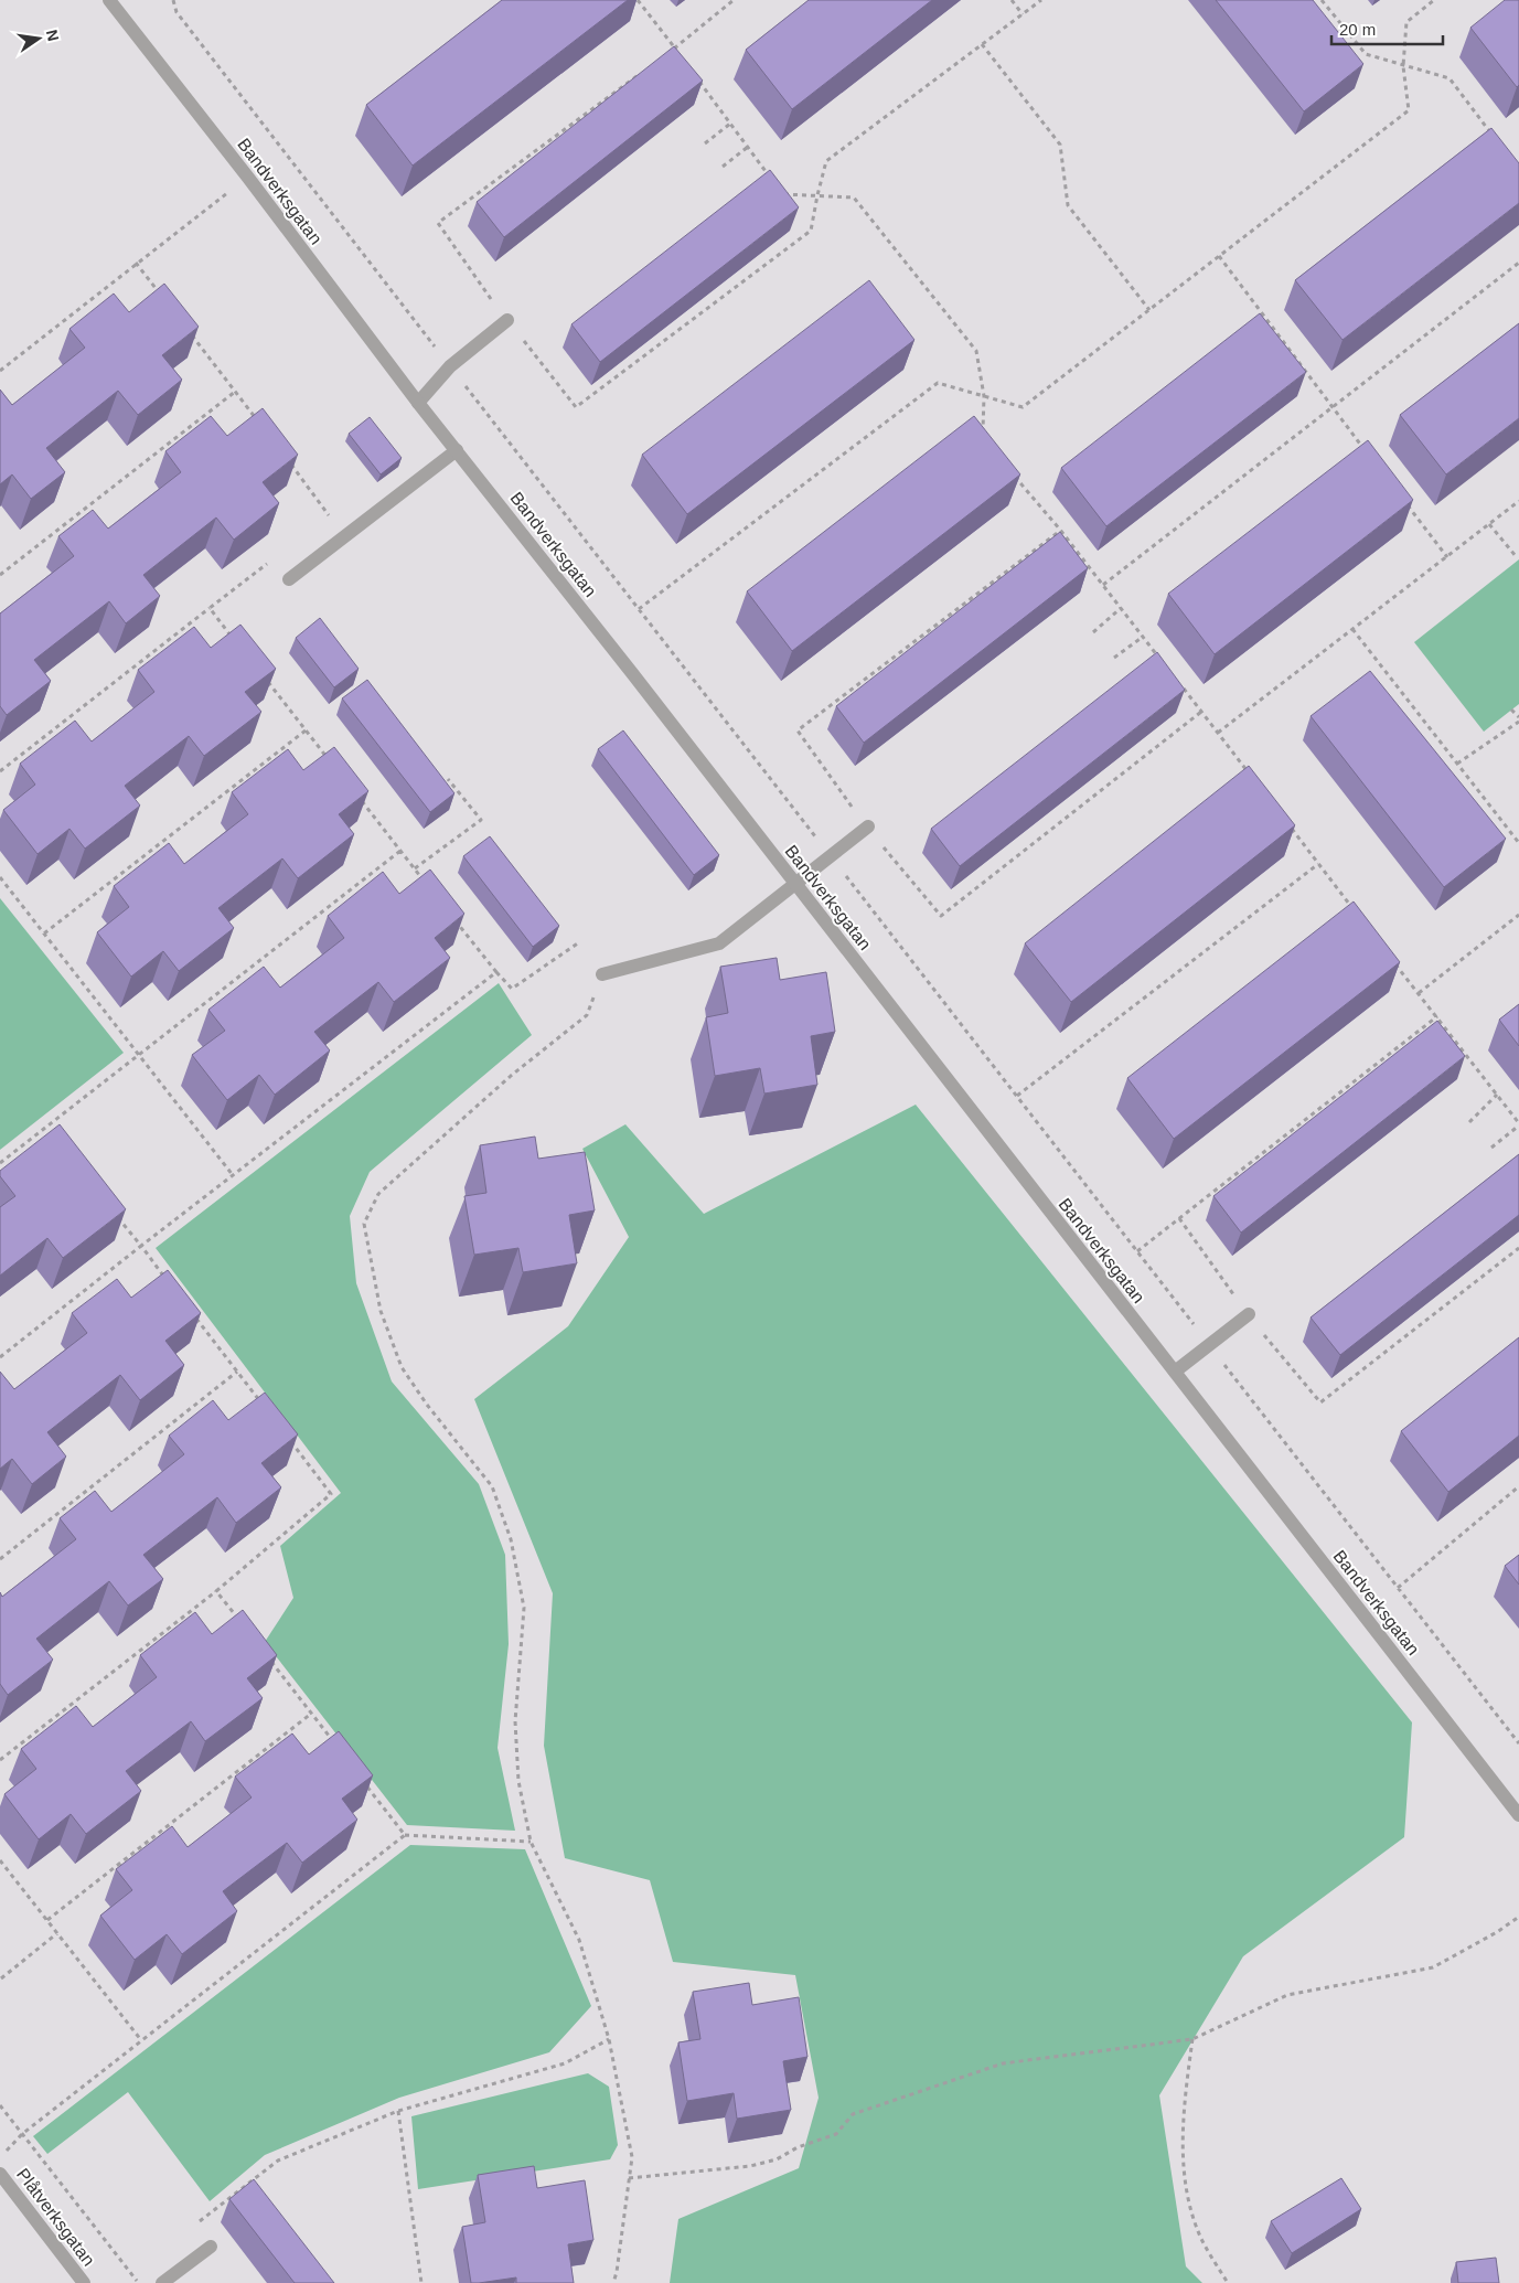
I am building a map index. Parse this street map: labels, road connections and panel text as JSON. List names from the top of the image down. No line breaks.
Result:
{"streets":{"street":["Bandverksgatan","Plåtverksgatan"]},"scale_bar":"20 m","north":"right"}
